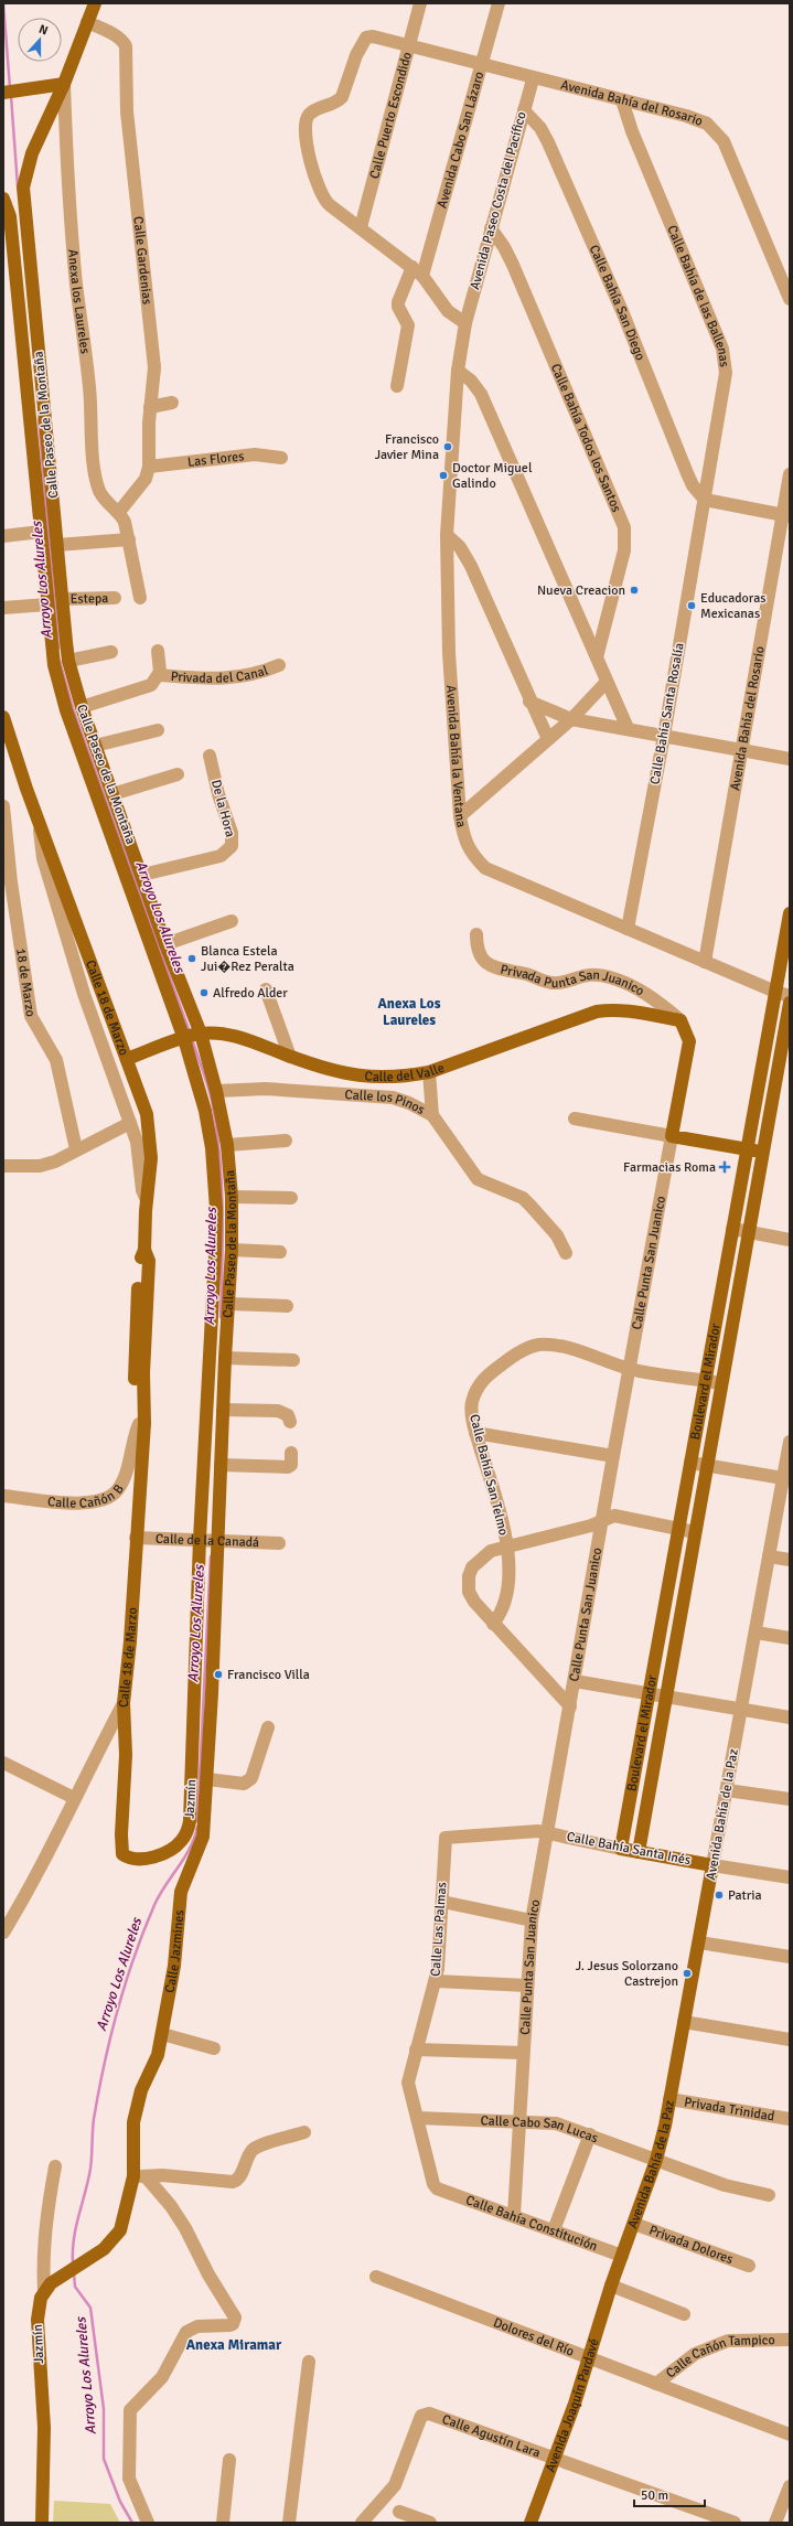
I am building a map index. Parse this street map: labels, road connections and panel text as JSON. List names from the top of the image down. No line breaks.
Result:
{"streets":{"main road":["Calle Paseo de la Montaña","Calle 18 de Marzo","Calle del Valle","Calle Punta San Juanico","Boulevard el Mirador","Jazmín","Avenida Bahía de la Paz","Calle Bahía Santa Inés","Calle Jazmines","Avenida Joaquín Pardavé"],"street":["Avenida Bahía del Rosario","Calle Puerto Escondido","Avenida Cabo San Lázaro","Avenida Paseo Costa del Pacífico","Calle Gardenias","Calle Bahía de las Ballenas","Anexa los Laureles","Calle Bahía San Diego","Calle Bahía Todos los Santos","Las Flores","Estepa","Privada del Canal","Calle Bahía Santa Rosalía","Avenida Bahía la Ventana","De la Hora","18 de Marzo","Privada Punta San Juanico","Calle los Pinos","Calle Bahía San Telmo","Calle Cañón B","Calle de la Canadá","Calle Las Palmas","Privada Trinidad","Calle Cabo San Lucas","Calle Bahía Constitución","Privada Dolores","Dolores del Río","Calle Cañón Tampico","Calle Agustín Lara"]},"crossings":[["Avenida Bahía del Rosario","Calle Puerto Escondido"],["Avenida Bahía del Rosario","Avenida Cabo San Lázaro"],["Avenida Bahía del Rosario","Avenida Paseo Costa del Pacífico"],["Avenida Bahía del Rosario","Calle Bahía de las Ballenas"],["Avenida Bahía del Rosario","Avenida Bahía la Ventana"],["Avenida Paseo Costa del Pacífico","Calle Bahía San Diego"],["Avenida Paseo Costa del Pacífico","Calle Bahía Todos los Santos"],["Avenida Paseo Costa del Pacífico","Avenida Bahía la Ventana"],["Calle Gardenias","Anexa los Laureles"],["Calle Gardenias","Calle Paseo de la Montaña"],["Calle Gardenias","Las Flores"],["Calle Bahía de las Ballenas","Calle Bahía San Diego"],["Calle Bahía de las Ballenas","Calle Bahía Santa Rosalía"],["Anexa los Laureles","Calle Paseo de la Montaña"],["Calle Bahía San Diego","Calle Bahía Santa Rosalía"],["Calle Paseo de la Montaña","Estepa"],["Calle Paseo de la Montaña","De la Hora"],["Calle Paseo de la Montaña","Calle del Valle"],["Calle Paseo de la Montaña","Calle los Pinos"],["Calle Paseo de la Montaña","Calle de la Canadá"],["Calle Paseo de la Montaña","Jazmín"],["Calle Paseo de la Montaña","Calle Jazmines"],["Calle Bahía Santa Rosalía","Avenida Bahía la Ventana"],["Avenida Bahía la Ventana","Boulevard el Mirador"],["Privada Punta San Juanico","Calle del Valle"],["Privada Punta San Juanico","Calle Punta San Juanico"],["Calle 18 de Marzo","Calle del Valle"],["Calle 18 de Marzo","Calle Cañón B"],["Calle 18 de Marzo","Calle de la Canadá"],["Calle 18 de Marzo","Jazmín"],["Calle del Valle","Calle Punta San Juanico"],["Calle Punta San Juanico","Calle Bahía San Telmo"],["Calle Punta San Juanico","Calle Bahía Santa Inés"],["Calle Punta San Juanico","Calle Las Palmas"],["Calle Punta San Juanico","Calle Cabo San Lucas"],["Calle Punta San Juanico","Calle Bahía Constitución"],["Boulevard el Mirador","Calle Bahía San Telmo"],["Boulevard el Mirador","Calle Bahía Santa Inés"],["Calle de la Canadá","Jazmín"],["Jazmín","Calle Jazmines"],["Avenida Bahía de la Paz","Calle Bahía Santa Inés"],["Avenida Bahía de la Paz","Privada Trinidad"],["Avenida Bahía de la Paz","Calle Cabo San Lucas"],["Avenida Bahía de la Paz","Calle Bahía Constitución"],["Avenida Bahía de la Paz","Privada Dolores"],["Avenida Bahía de la Paz","Avenida Joaquín Pardavé"],["Calle Bahía Santa Inés","Calle Las Palmas"],["Calle Las Palmas","Calle Cabo San Lucas"],["Calle Las Palmas","Calle Bahía Constitución"],["Dolores del Río","Calle Cañón Tampico"],["Dolores del Río","Avenida Joaquín Pardavé"],["Avenida Joaquín Pardavé","Calle Agustín Lara"]],"districts":["Anexa Los Laureles","Anexa Miramar"],"water":["Arroyo Los Alureles"],"places":{"other":["Francisco Javier Mina","Doctor Miguel Galindo","Nueva Creacion","Educadoras Mexicanas","Blanca Estela Jui�Rez Peralta","Alfredo Alder","Francisco Villa","Patria","J. Jesus Solorzano Castrejon"],"health":["Farmacias Roma"]},"scale_bar":"50 m","north":"top"}
